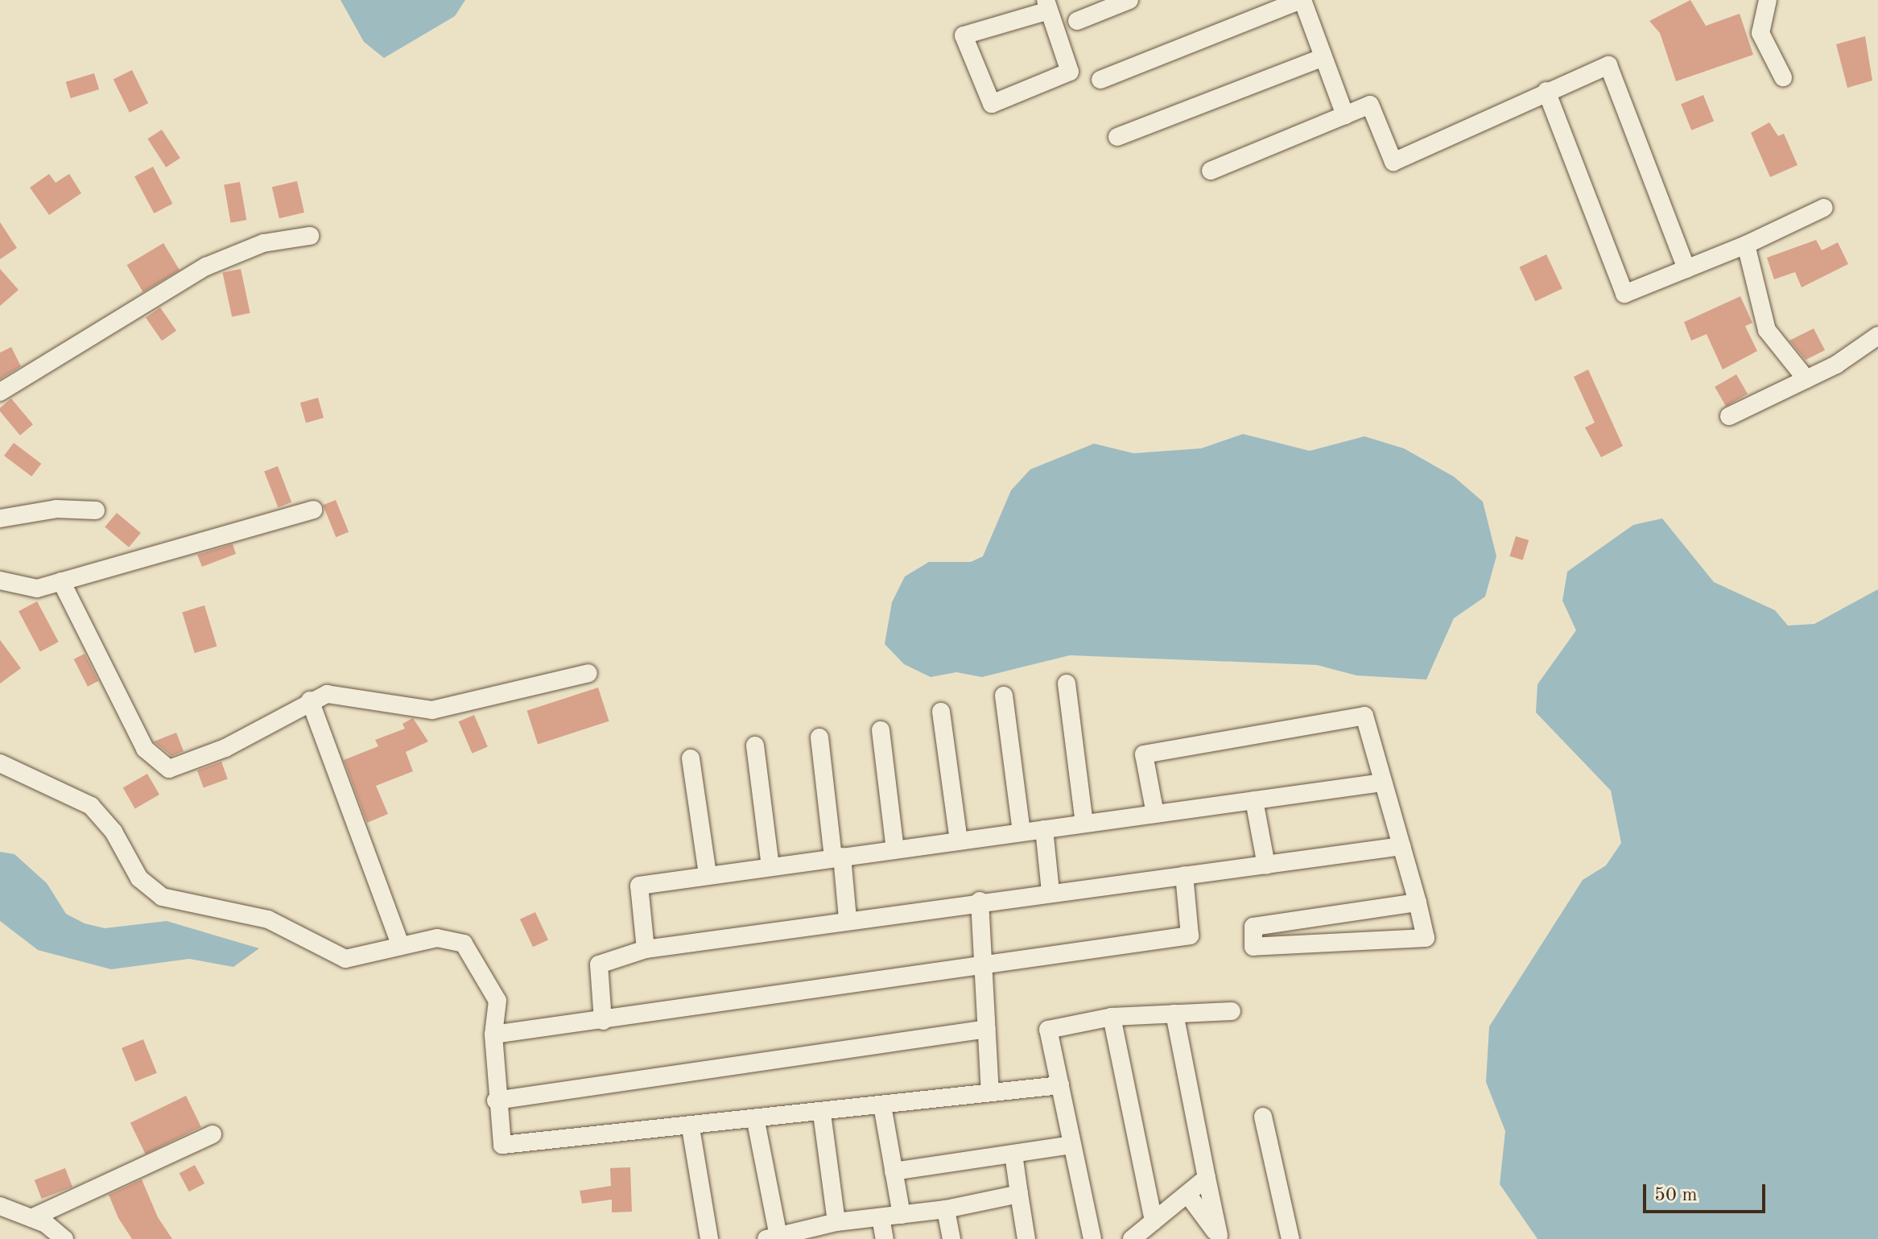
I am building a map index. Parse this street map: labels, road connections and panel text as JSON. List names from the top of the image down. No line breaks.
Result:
{"scale_bar":"50 m"}
